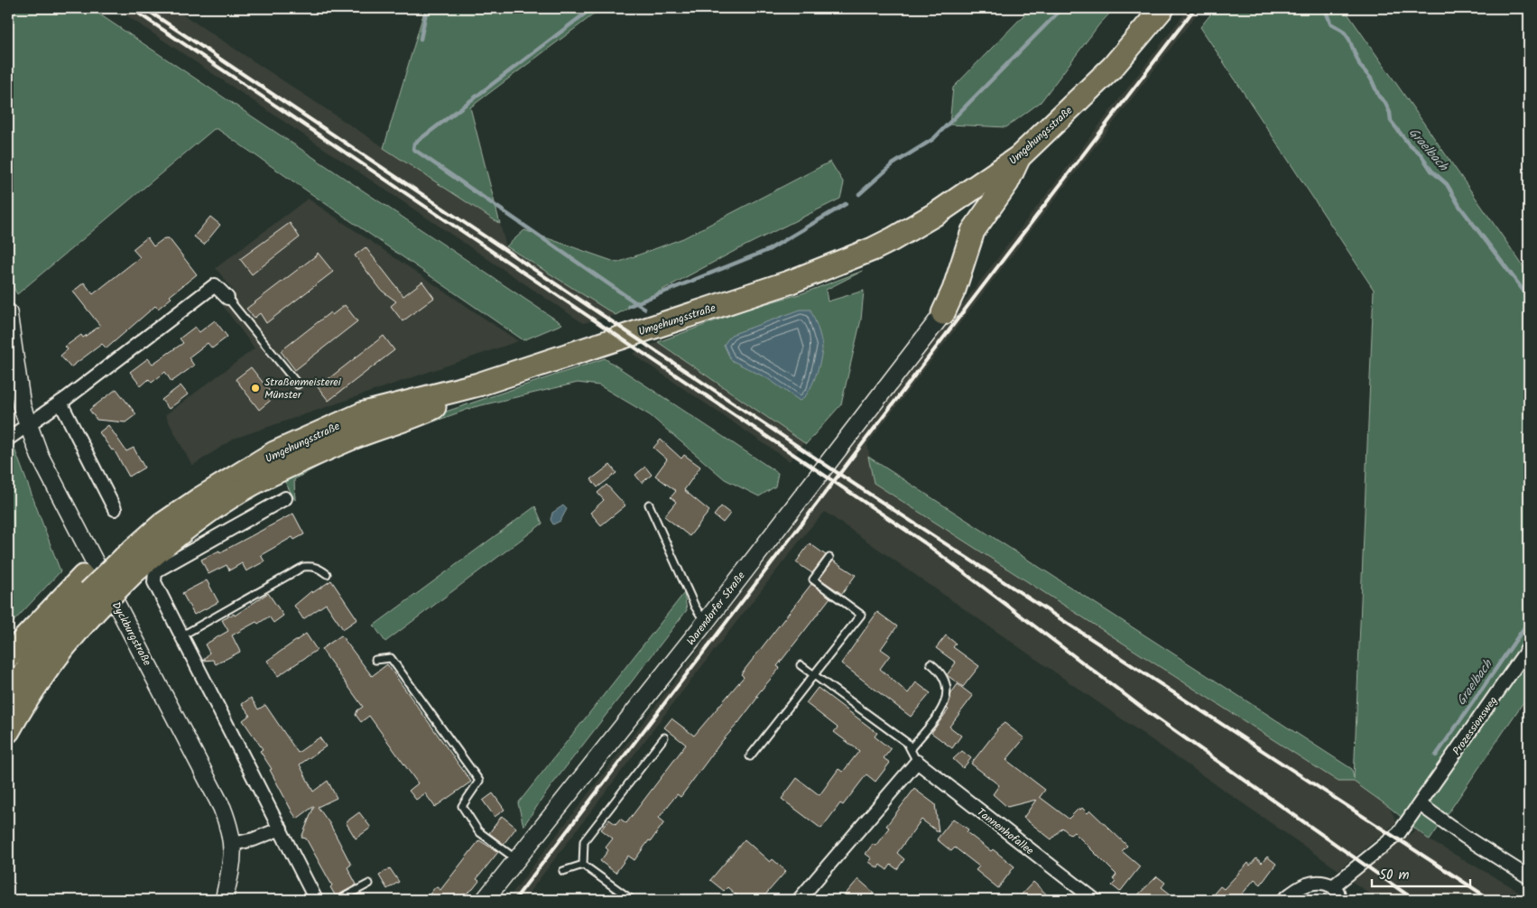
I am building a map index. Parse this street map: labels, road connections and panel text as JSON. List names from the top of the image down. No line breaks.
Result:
{"streets":{"highway":["Umgehungsstraße"],"main road":["Warendorfer Straße","Dyckburgstraße"],"street":["Prozessionsweg","Tannenhofallee"]},"water":["Graelbach"],"places":["Straßenmeisterei Münster"],"scale_bar":"50 m"}
